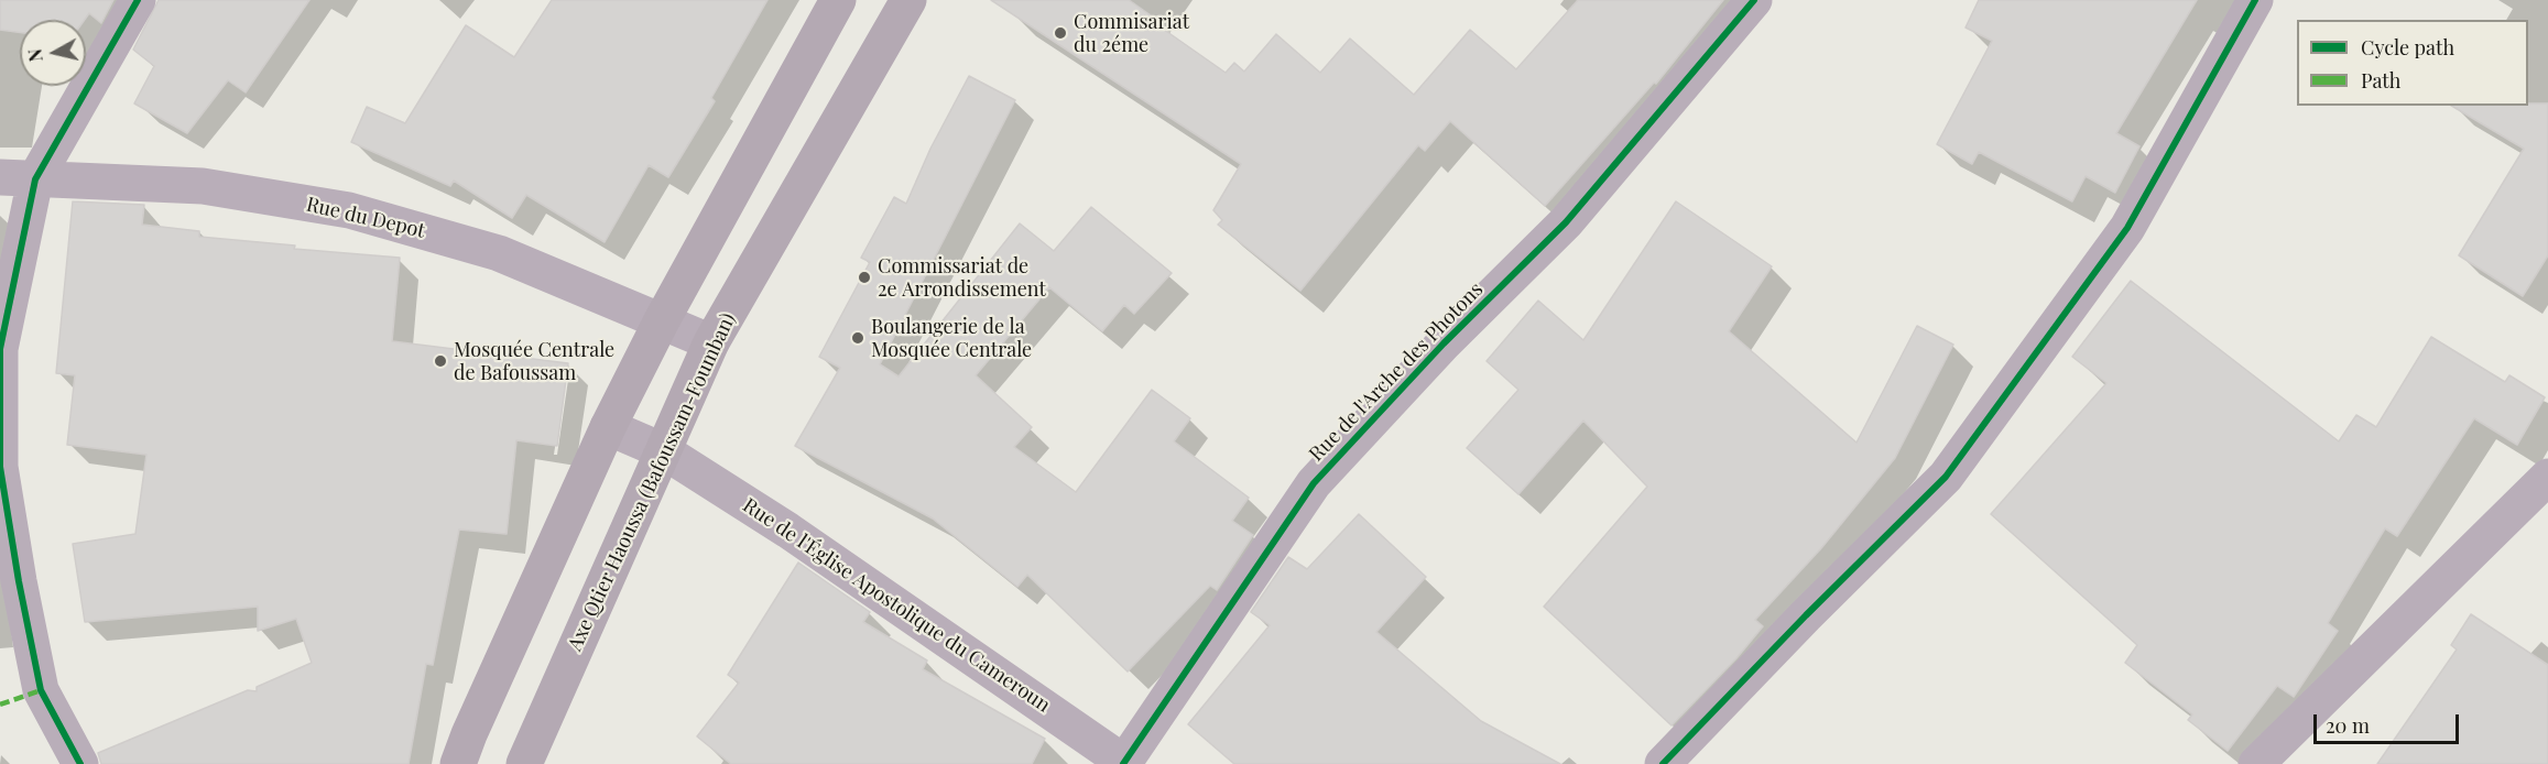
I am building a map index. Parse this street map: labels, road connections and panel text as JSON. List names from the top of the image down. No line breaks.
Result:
{"streets":{"highway":["Axe Qtier Haoussa (Bafoussam-Foumban)"],"street":["Rue du Depot","Rue de l'Arche des Photons","Rue de l'Église Apostolique du Cameroun"]},"crossings":[["Rue du Depot","Axe Qtier Haoussa (Bafoussam-Foumban)"],["Rue de l'Arche des Photons","Rue de l'Église Apostolique du Cameroun"],["Axe Qtier Haoussa (Bafoussam-Foumban)","Rue de l'Église Apostolique du Cameroun"]],"places":["Commisariat du 2éme","Commissariat de 2e Arrondissement","Boulangerie de la Mosquée Centrale","Mosquée Centrale de Bafoussam"],"legend":["Cycle path","Path"],"scale_bar":"20 m","north":"left"}
